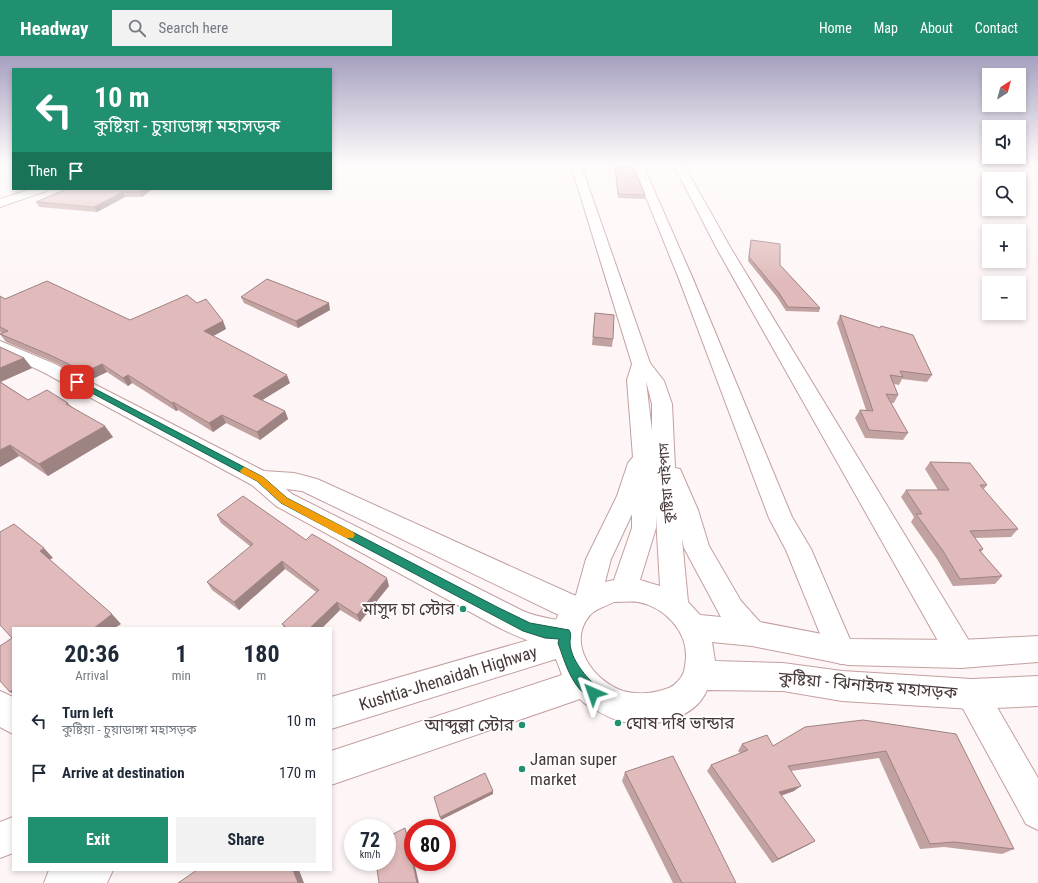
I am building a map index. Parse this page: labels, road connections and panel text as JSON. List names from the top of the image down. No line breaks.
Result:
{"streets":{"main road":["কুষ্টিয়া বাইপাস","Kushtia-Jhenaidah Highway","কুষ্টিয়া - ঝিনাইদহ মহাসড়ক"]},"crossings":[["কুষ্টিয়া বাইপাস","Kushtia-Jhenaidah Highway"],["কুষ্টিয়া বাইপাস","কুষ্টিয়া - ঝিনাইদহ মহাসড়ক"],["Kushtia-Jhenaidah Highway","কুষ্টিয়া - ঝিনাইদহ মহাসড়ক"]],"places":["মাসুদ চা স্টোর","ঘোষ দধি ভান্ডার","আব্দুল্লা স্টোর","Jaman super market"],"north":"top right","page":{"header":"Headway","search":"Search here","nav":["Home","Map","About","Contact"],"map_buttons":["+","−"],"turn":["10 m","কুষ্টিয়া - চুয়াডাঙ্গা মহাসড়ক"],"then":"Then","eta":["20:36","Arrival","1","min","180","m"],"list":[{"name":"Turn left","note":"কুষ্টিয়া - চুয়াডাঙ্গা মহাসড়ক","value":"10 m"},{"name":"Arrive at destination","value":"170 m"}],"buttons":["Exit","Share"],"speed":"72 km/h","limit":"80"}}
